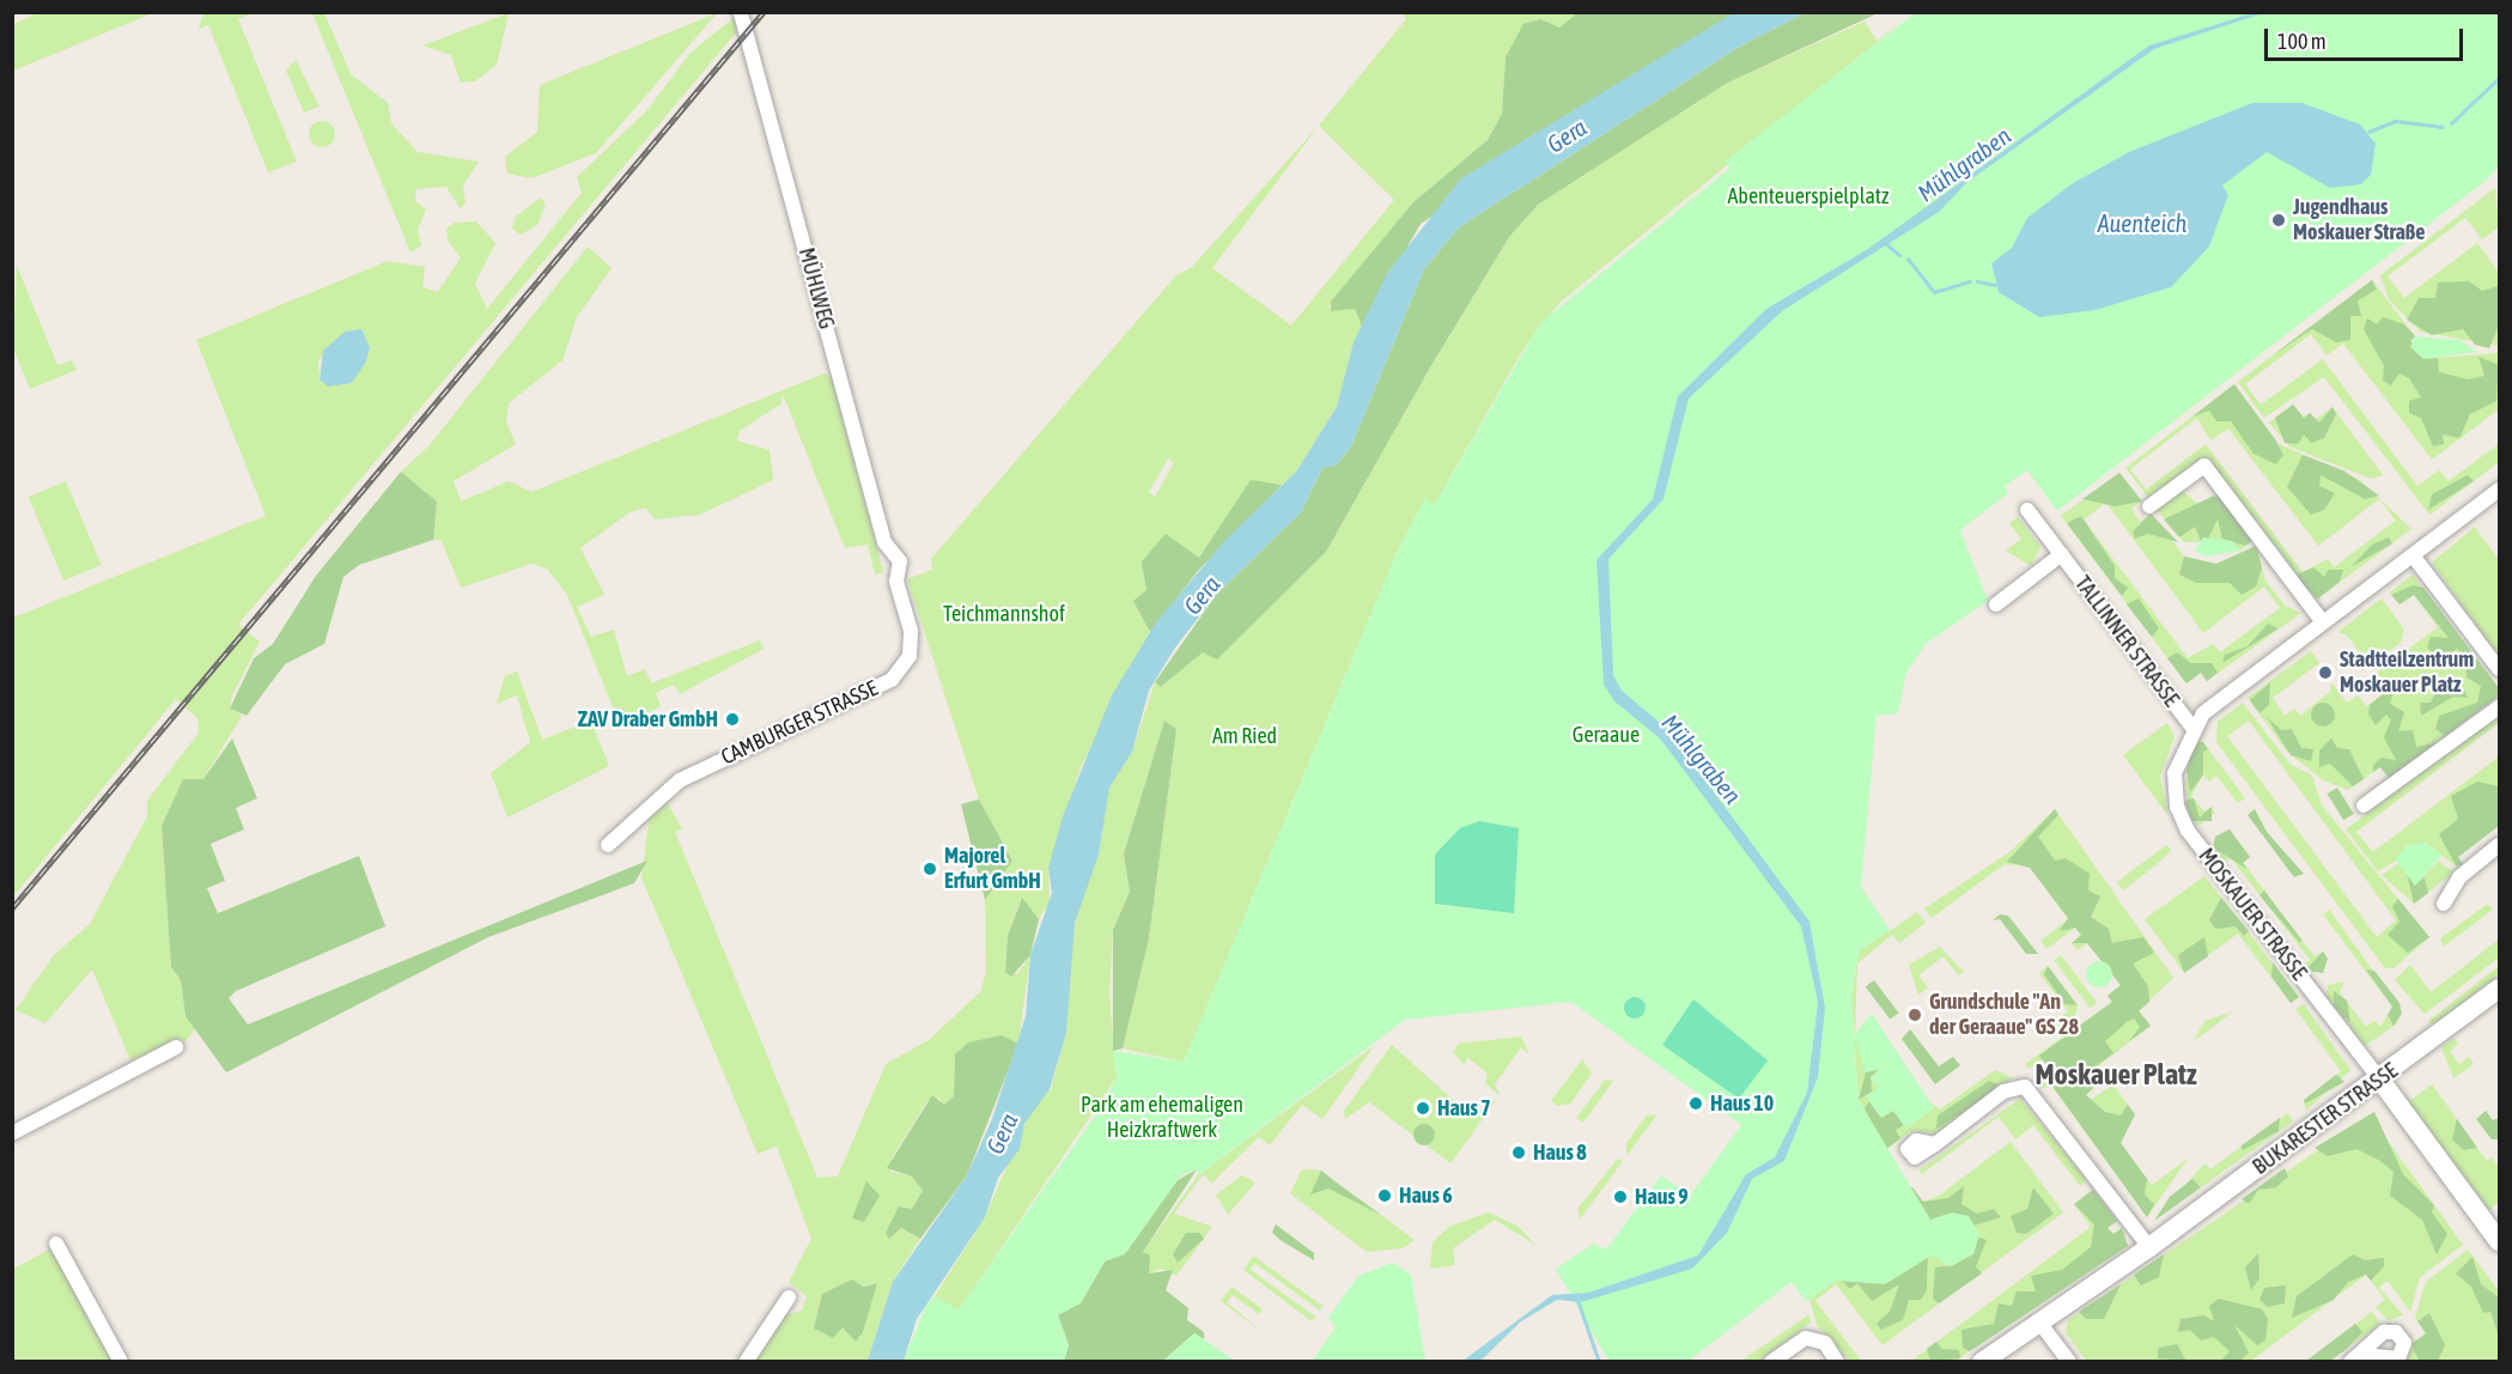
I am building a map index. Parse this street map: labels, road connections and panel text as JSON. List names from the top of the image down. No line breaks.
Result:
{"streets":{"street":["MÜHLWEG","TALLINNER STRASSE","CAMBURGER STRASSE","MOSKAUER STRASSE","BUKARESTER STRASSE"]},"crossings":[["MÜHLWEG","CAMBURGER STRASSE"],["TALLINNER STRASSE","MOSKAUER STRASSE"],["MOSKAUER STRASSE","BUKARESTER STRASSE"]],"districts":["Moskauer Platz"],"water":["Gera","Mühlgraben","Auenteich"],"parks":["Abenteuerspielplatz","Teichmannshof","Geraaue","Am Ried","Park am ehemaligen Heizkraftwerk"],"places":["Jugendhaus Moskauer Straße","Stadtteilzentrum Moskauer Platz","ZAV Draber GmbH","Majorel Erfurt GmbH","Grundschule \"An der Geraaue\" GS 28","Haus 10","Haus 7","Haus 8","Haus 6","Haus 9"],"scale_bar":"100 m"}
